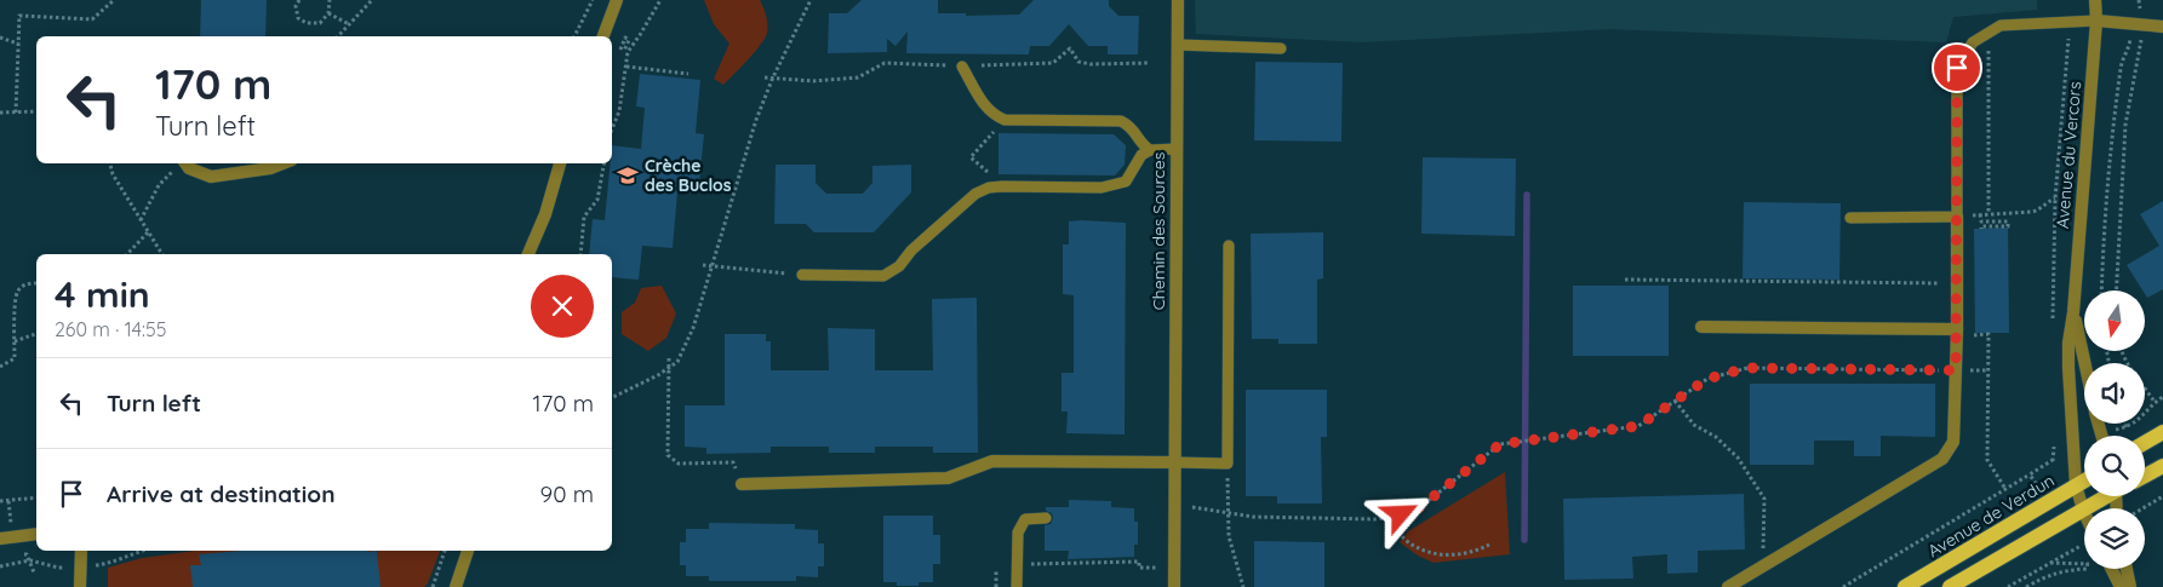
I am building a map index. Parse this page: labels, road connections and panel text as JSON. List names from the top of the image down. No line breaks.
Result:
{"streets":{"main road":["Avenue de Verdun"],"street":["Avenue du Vercors","Chemin des Sources"]},"crossings":[["Avenue du Vercors","Avenue de Verdun"]],"places":{"school or university":["Crèche des Buclos"]},"north":"bottom","page":{"turn":["170 m","Turn left"],"heading":["4 min","260 m · 14:55"],"list":[{"name":"Turn left","value":"170 m"},{"name":"Arrive at destination","value":"90 m"}]}}
